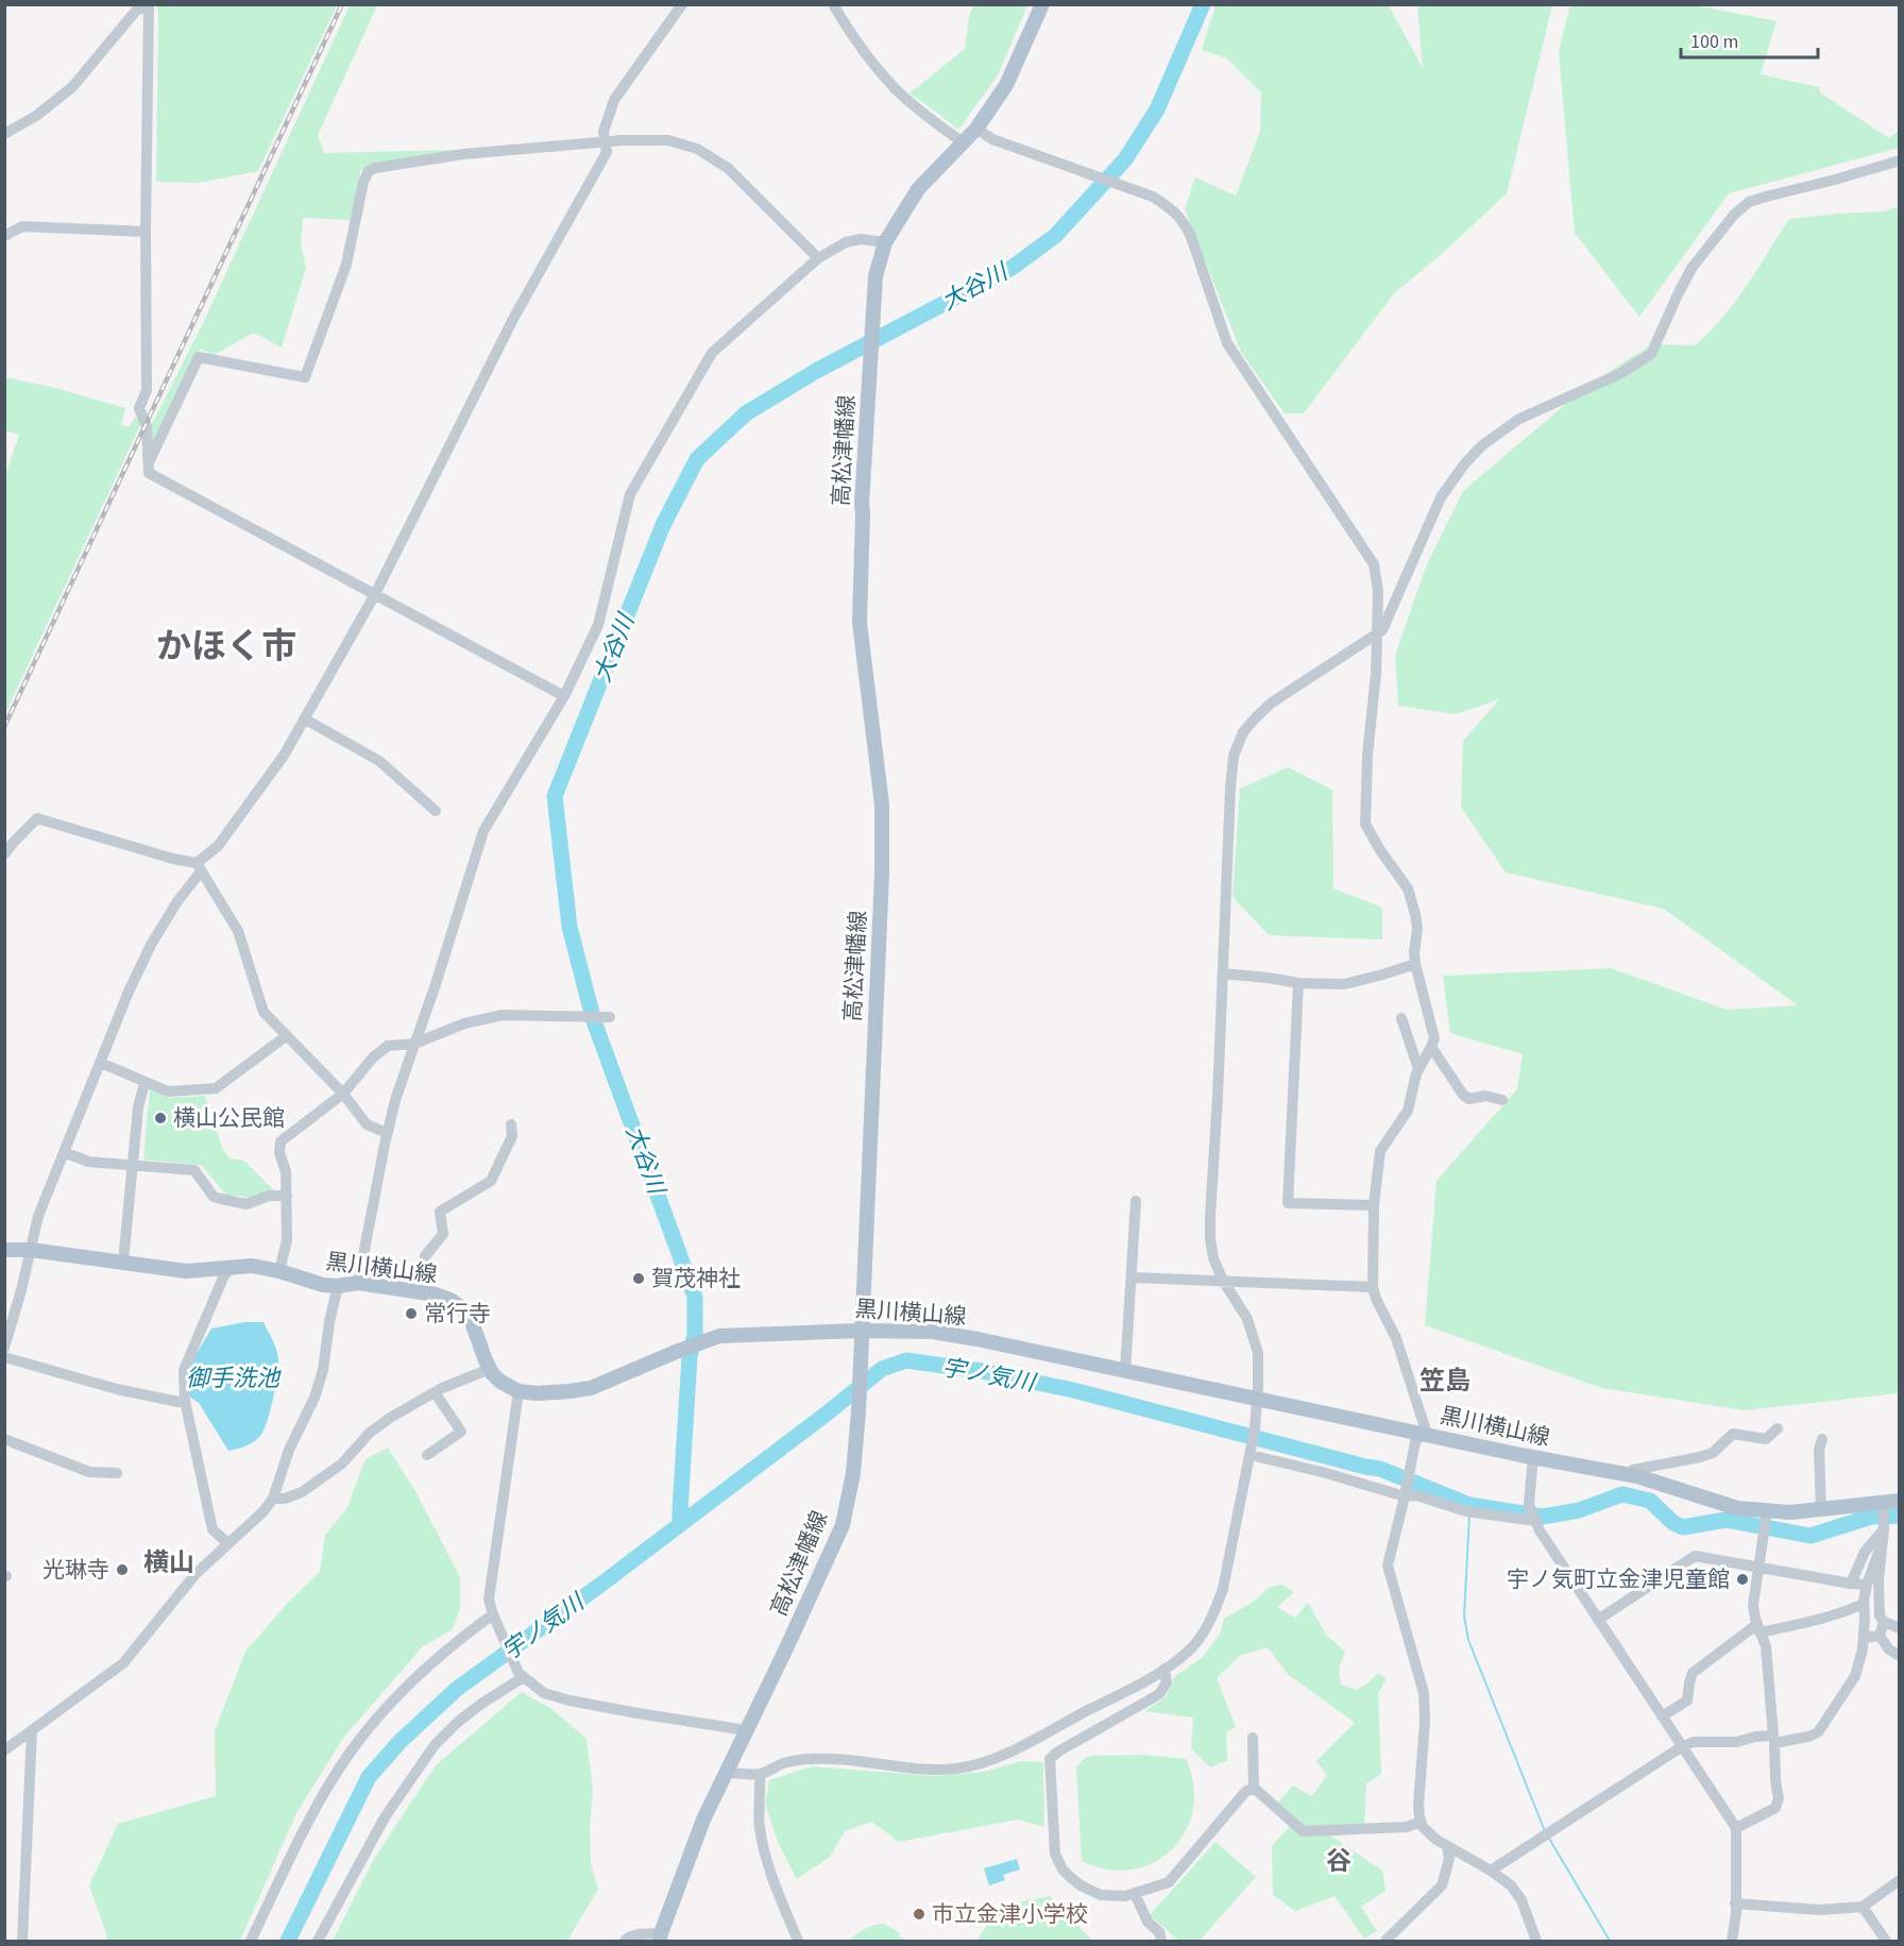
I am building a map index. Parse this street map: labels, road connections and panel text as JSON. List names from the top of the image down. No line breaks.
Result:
{"streets":{"main road":["高松津幡線","黒川横山線"]},"crossings":[["高松津幡線","黒川横山線"]],"districts":["かほく市","笠島","横山","谷"],"water":["大谷川","宇ノ気川","御手洗池"],"places":["横山公民館","賀茂神社","常行寺","光琳寺","宇ノ気町立金津児童館","市立金津小学校"],"scale_bar":"100 m"}
